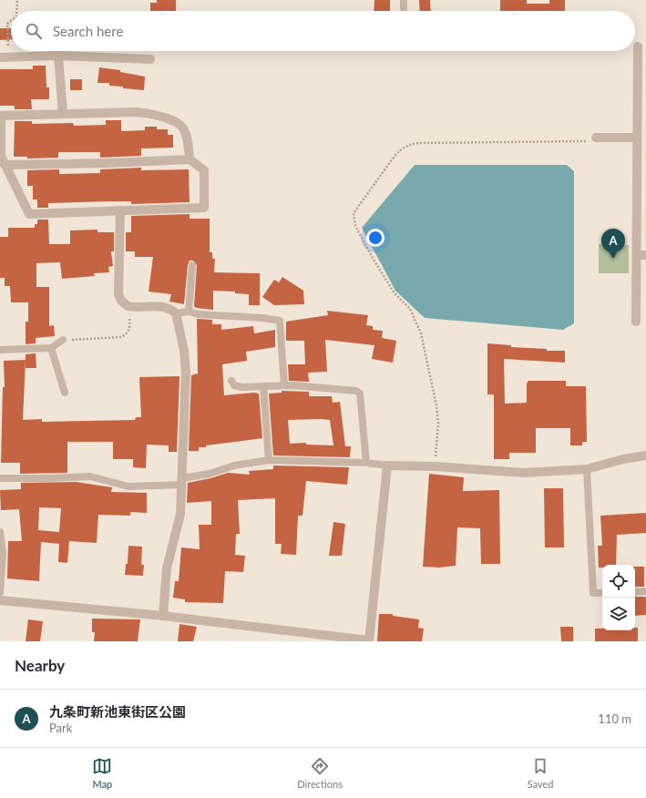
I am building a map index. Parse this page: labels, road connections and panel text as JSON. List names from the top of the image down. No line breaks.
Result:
{"page":{"search":"Search here","pins":"A","heading":"Nearby","list":[{"mark":"A","name":"九条町新池東街区公園","note":"Park","value":"110 m"}],"nav":["Map","Directions","Saved"]}}
